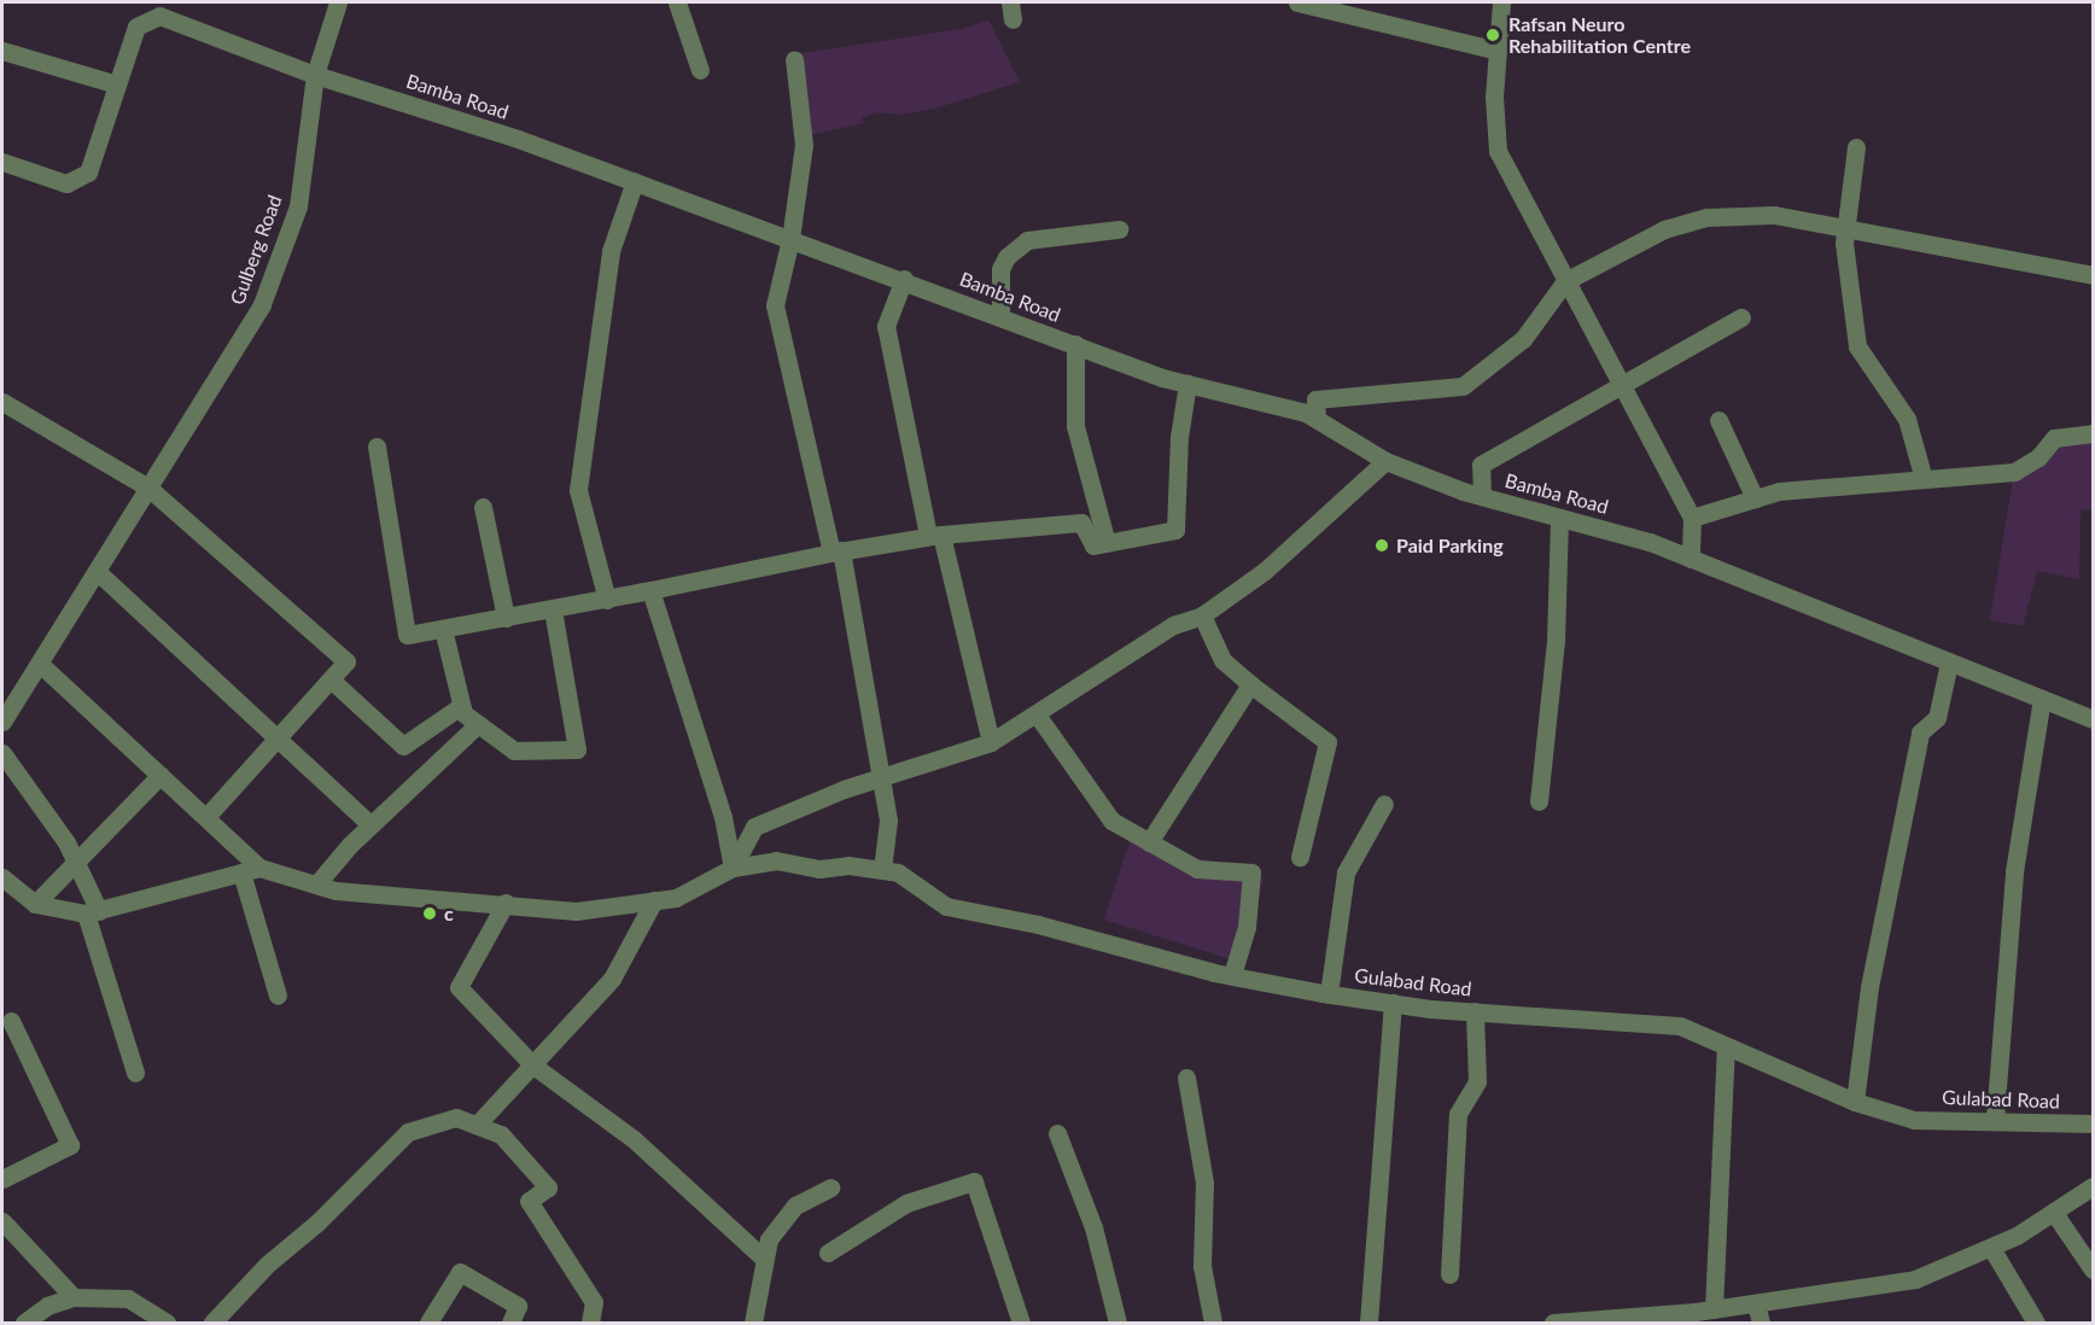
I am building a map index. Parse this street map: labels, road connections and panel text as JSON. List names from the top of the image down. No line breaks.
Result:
{"streets":{"street":["Bamba Road","Gulberg Road","Gulabad Road"]},"crossings":[["Bamba Road","Gulberg Road"]],"places":["Rafsan Neuro Rehabilitation Centre","Paid Parking","c"]}
